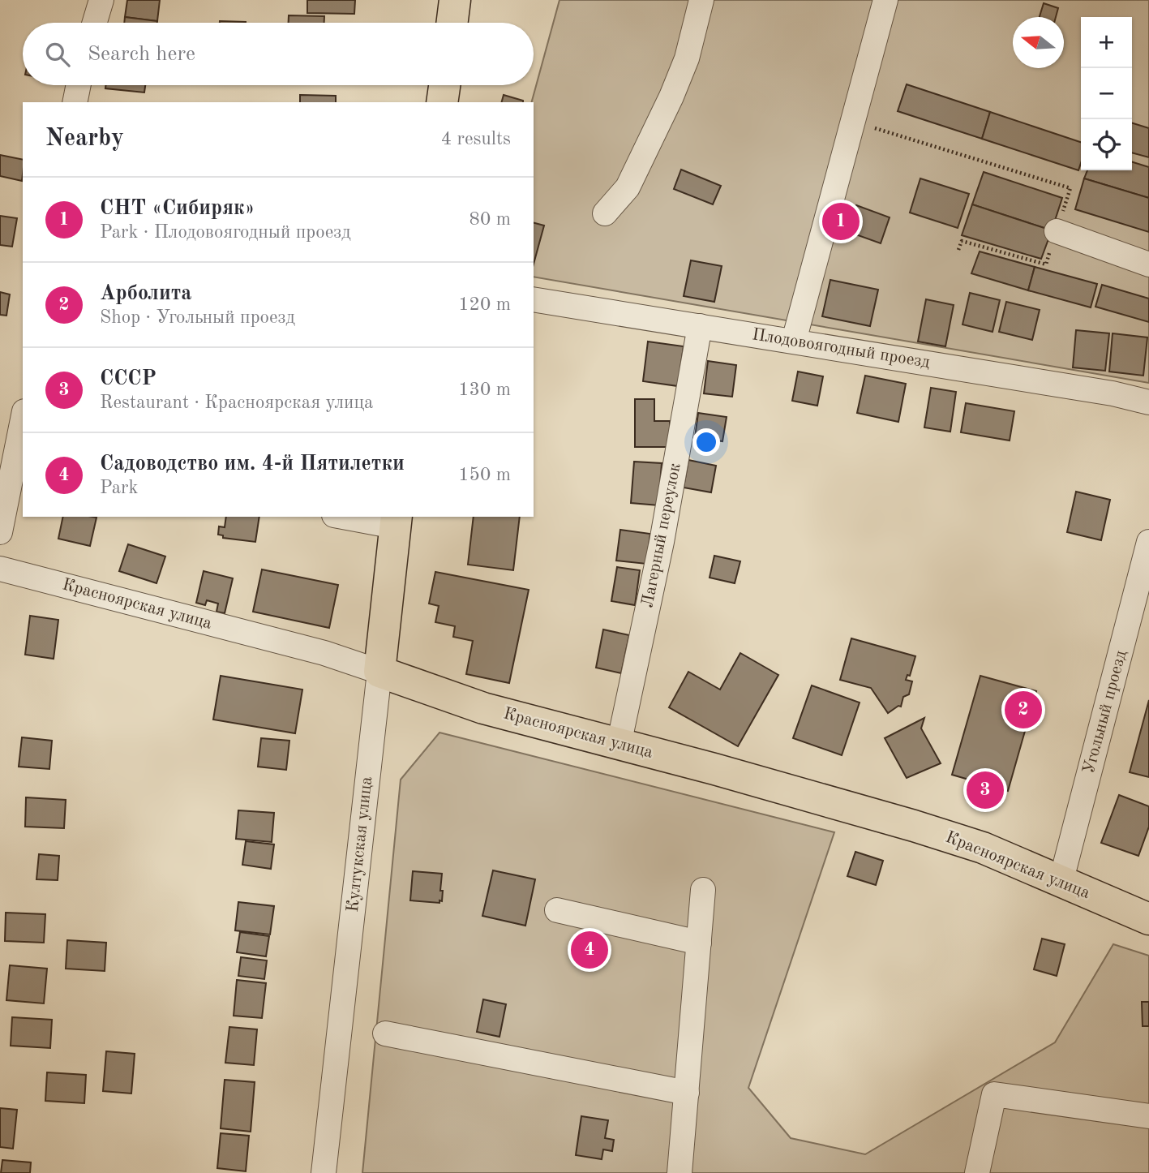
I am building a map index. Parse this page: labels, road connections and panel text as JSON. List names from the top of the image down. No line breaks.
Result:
{"streets":{"main road":["Красноярская улица","Култукская улица"],"street":["Плодовоягодный проезд","Лагерный переулок","Угольный проезд"]},"crossings":[["Плодовоягодный проезд","Лагерный переулок"],["Лагерный переулок","Красноярская улица"],["Красноярская улица","Угольный проезд"],["Красноярская улица","Култукская улица"]],"north":"left","page":{"map_buttons":["+","−"],"search":"Search here","heading":["Nearby","4 results"],"list":[{"mark":"1","name":"СНТ «Сибиряк»","note":"Park · Плодовоягодный проезд","value":"80 m"},{"mark":"2","name":"Арболита","note":"Shop · Угольный проезд","value":"120 m"},{"mark":"3","name":"СССР","note":"Restaurant · Красноярская улица","value":"130 m"},{"mark":"4","name":"Садоводство им. 4-й Пятилетки","note":"Park","value":"150 m"}],"pins":["1","2","3","4"]}}
